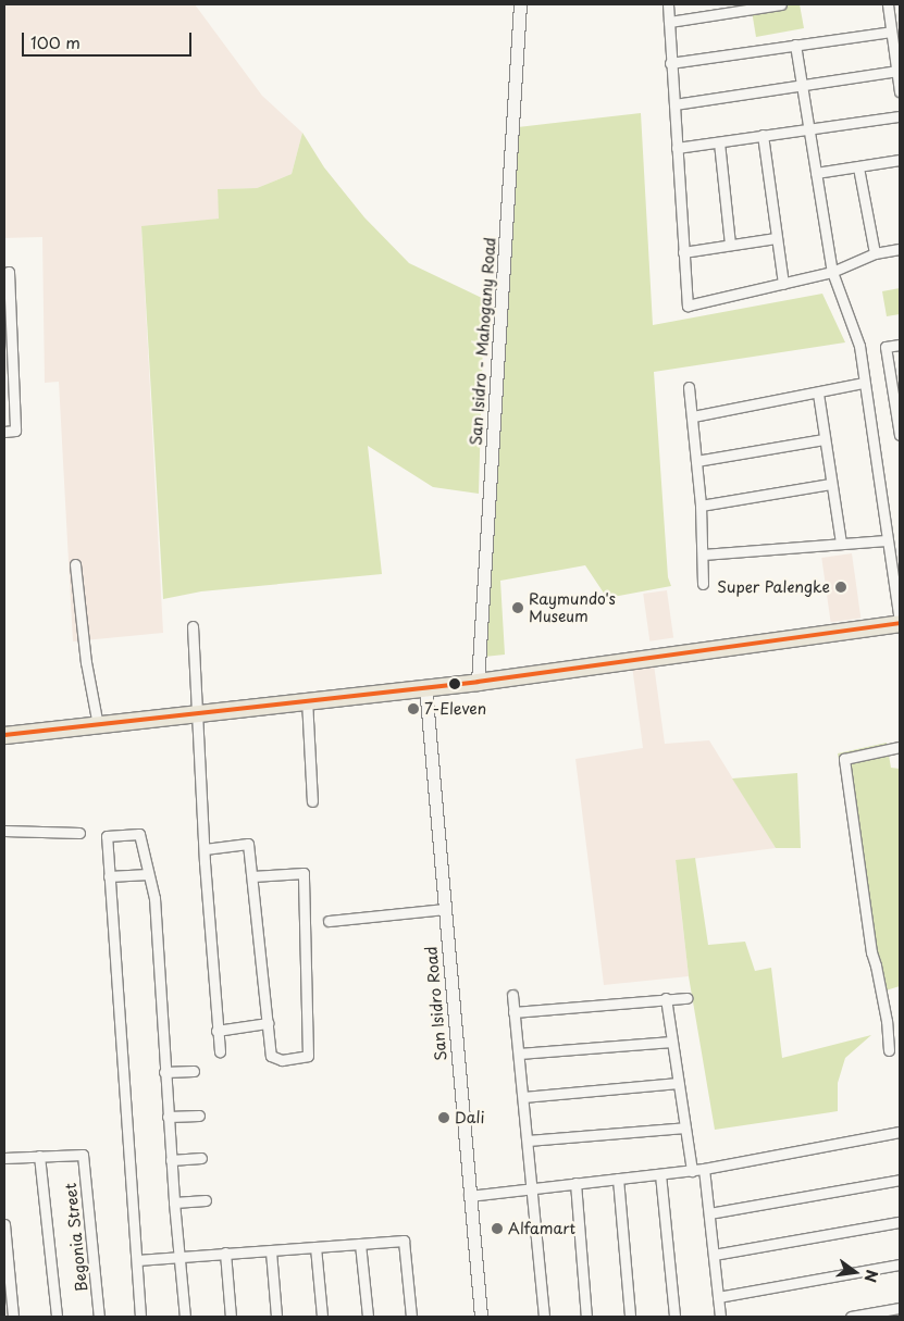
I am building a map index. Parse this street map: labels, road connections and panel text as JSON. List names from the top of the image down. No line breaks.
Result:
{"streets":{"street":["San Isidro - Mahogany Road","San Isidro Road","Begonia Street"]},"places":["Super Palengke","Raymundo's Museum","7-Eleven","Dali","Alfamart"],"scale_bar":"100 m","north":"right"}
